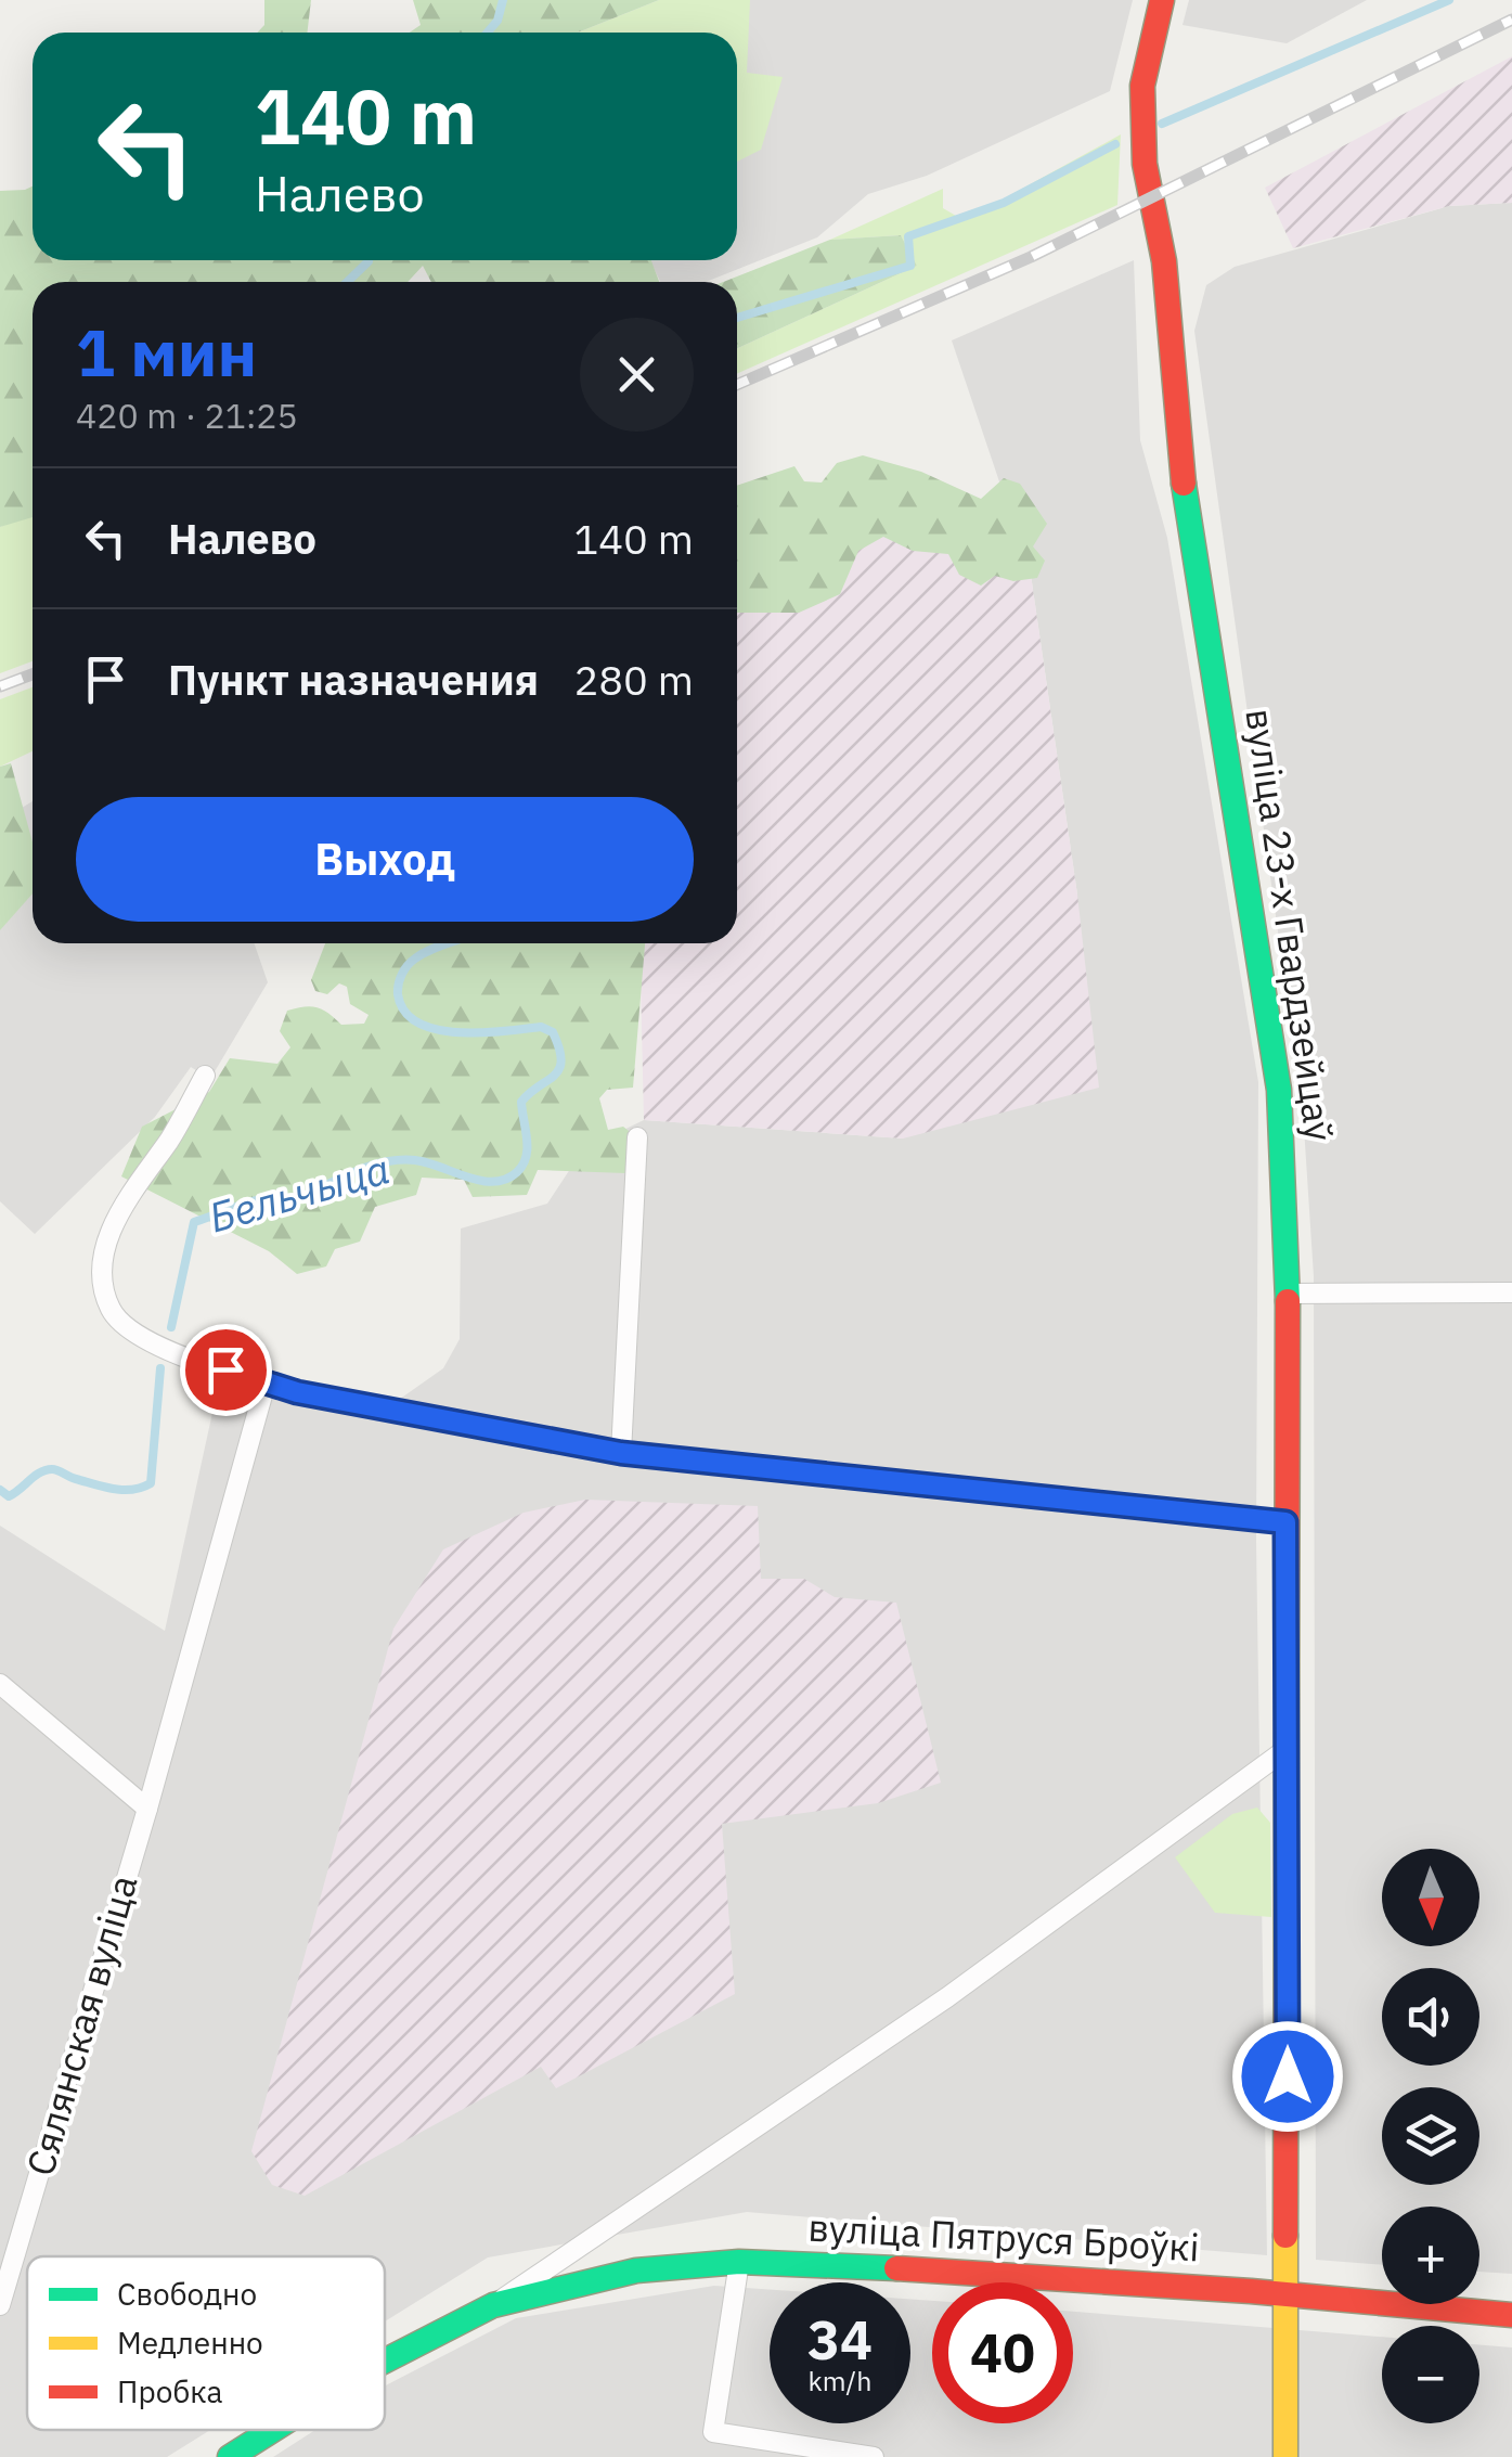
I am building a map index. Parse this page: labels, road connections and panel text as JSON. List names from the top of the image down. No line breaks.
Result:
{"streets":{"street":["вуліца 23-х Гвардзейцаў","Сялянская вуліца","вуліца Пятруся Броўкі"]},"crossings":[["вуліца 23-х Гвардзейцаў","вуліца Пятруся Броўкі"]],"water":["Бельчыца"],"legend":["Свободно","Медленно","Пробка"],"north":"bottom","page":{"turn":["140 m","Налево"],"heading":["1 мин","420 m · 21:25"],"list":[{"name":"Налево","value":"140 m"},{"name":"Пункт назначения","value":"280 m"}],"buttons":"Выход","map_buttons":["+","−"],"speed":"34 km/h","limit":"40"}}
